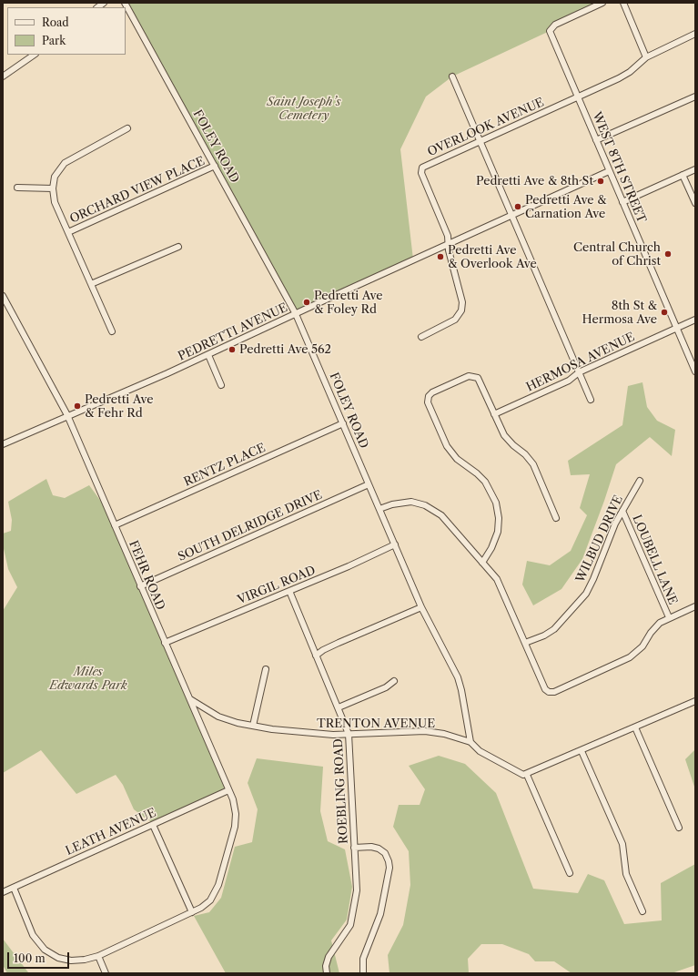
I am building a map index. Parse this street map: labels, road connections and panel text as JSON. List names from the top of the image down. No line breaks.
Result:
{"streets":{"street":["OVERLOOK AVENUE","FOLEY ROAD","WEST 8TH STREET","ORCHARD VIEW PLACE","PEDRETTI AVENUE","HERMOSA AVENUE","RENTZ PLACE","SOUTH DELRIDGE DRIVE","WILBUD DRIVE","LOUBELL LANE","FEHR ROAD","VIRGIL ROAD","TRENTON AVENUE","ROEBLING ROAD","LEATH AVENUE"]},"crossings":[["OVERLOOK AVENUE","WEST 8TH STREET"],["OVERLOOK AVENUE","PEDRETTI AVENUE"],["FOLEY ROAD","ORCHARD VIEW PLACE"],["FOLEY ROAD","PEDRETTI AVENUE"],["FOLEY ROAD","RENTZ PLACE"],["FOLEY ROAD","SOUTH DELRIDGE DRIVE"],["FOLEY ROAD","VIRGIL ROAD"],["FOLEY ROAD","TRENTON AVENUE"],["WEST 8TH STREET","PEDRETTI AVENUE"],["WEST 8TH STREET","HERMOSA AVENUE"],["PEDRETTI AVENUE","FEHR ROAD"],["RENTZ PLACE","FEHR ROAD"],["SOUTH DELRIDGE DRIVE","FEHR ROAD"],["WILBUD DRIVE","LOUBELL LANE"],["FEHR ROAD","VIRGIL ROAD"],["FEHR ROAD","TRENTON AVENUE"],["FEHR ROAD","LEATH AVENUE"],["VIRGIL ROAD","ROEBLING ROAD"],["TRENTON AVENUE","ROEBLING ROAD"]],"parks":["Saint Joseph’s Cemetery","Miles Edwards Park"],"places":["Pedretti Ave & 8th St","Pedretti Ave & Carnation Ave","Central Church of Christ","Pedretti Ave & Overlook Ave","Pedretti Ave & Foley Rd","8th St & Hermosa Ave","Pedretti Ave 562","Pedretti Ave & Fehr Rd"],"legend":["Road","Park"],"scale_bar":"100 m"}
